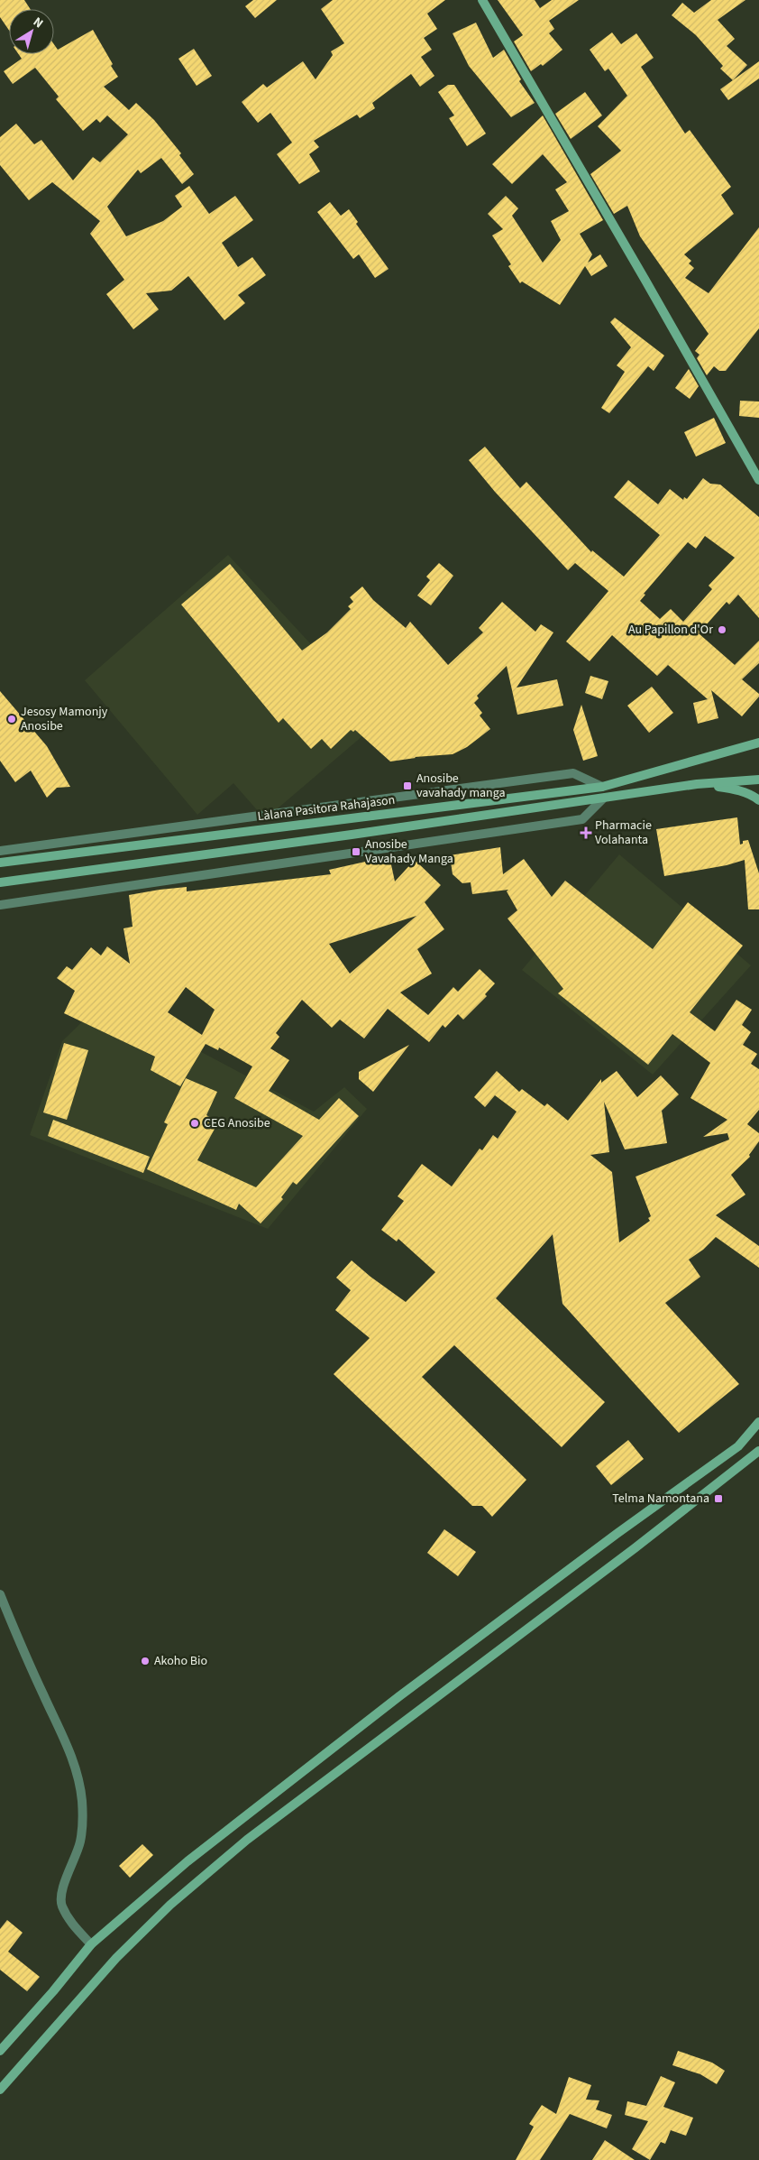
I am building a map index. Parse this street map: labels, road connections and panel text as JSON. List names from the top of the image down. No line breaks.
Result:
{"streets":{"street":["Làlana Pasitora Rahajason"]},"places":{"other":["Au Papillon d'Or","Jesosy Mamonjy Anosibe","CEG Anosibe","Akoho Bio"],"transit":["Anosibe vavahady manga","Anosibe Vavahady Manga","Telma Namontana"],"health":["Pharmacie Volahanta"]},"north":"top right"}
